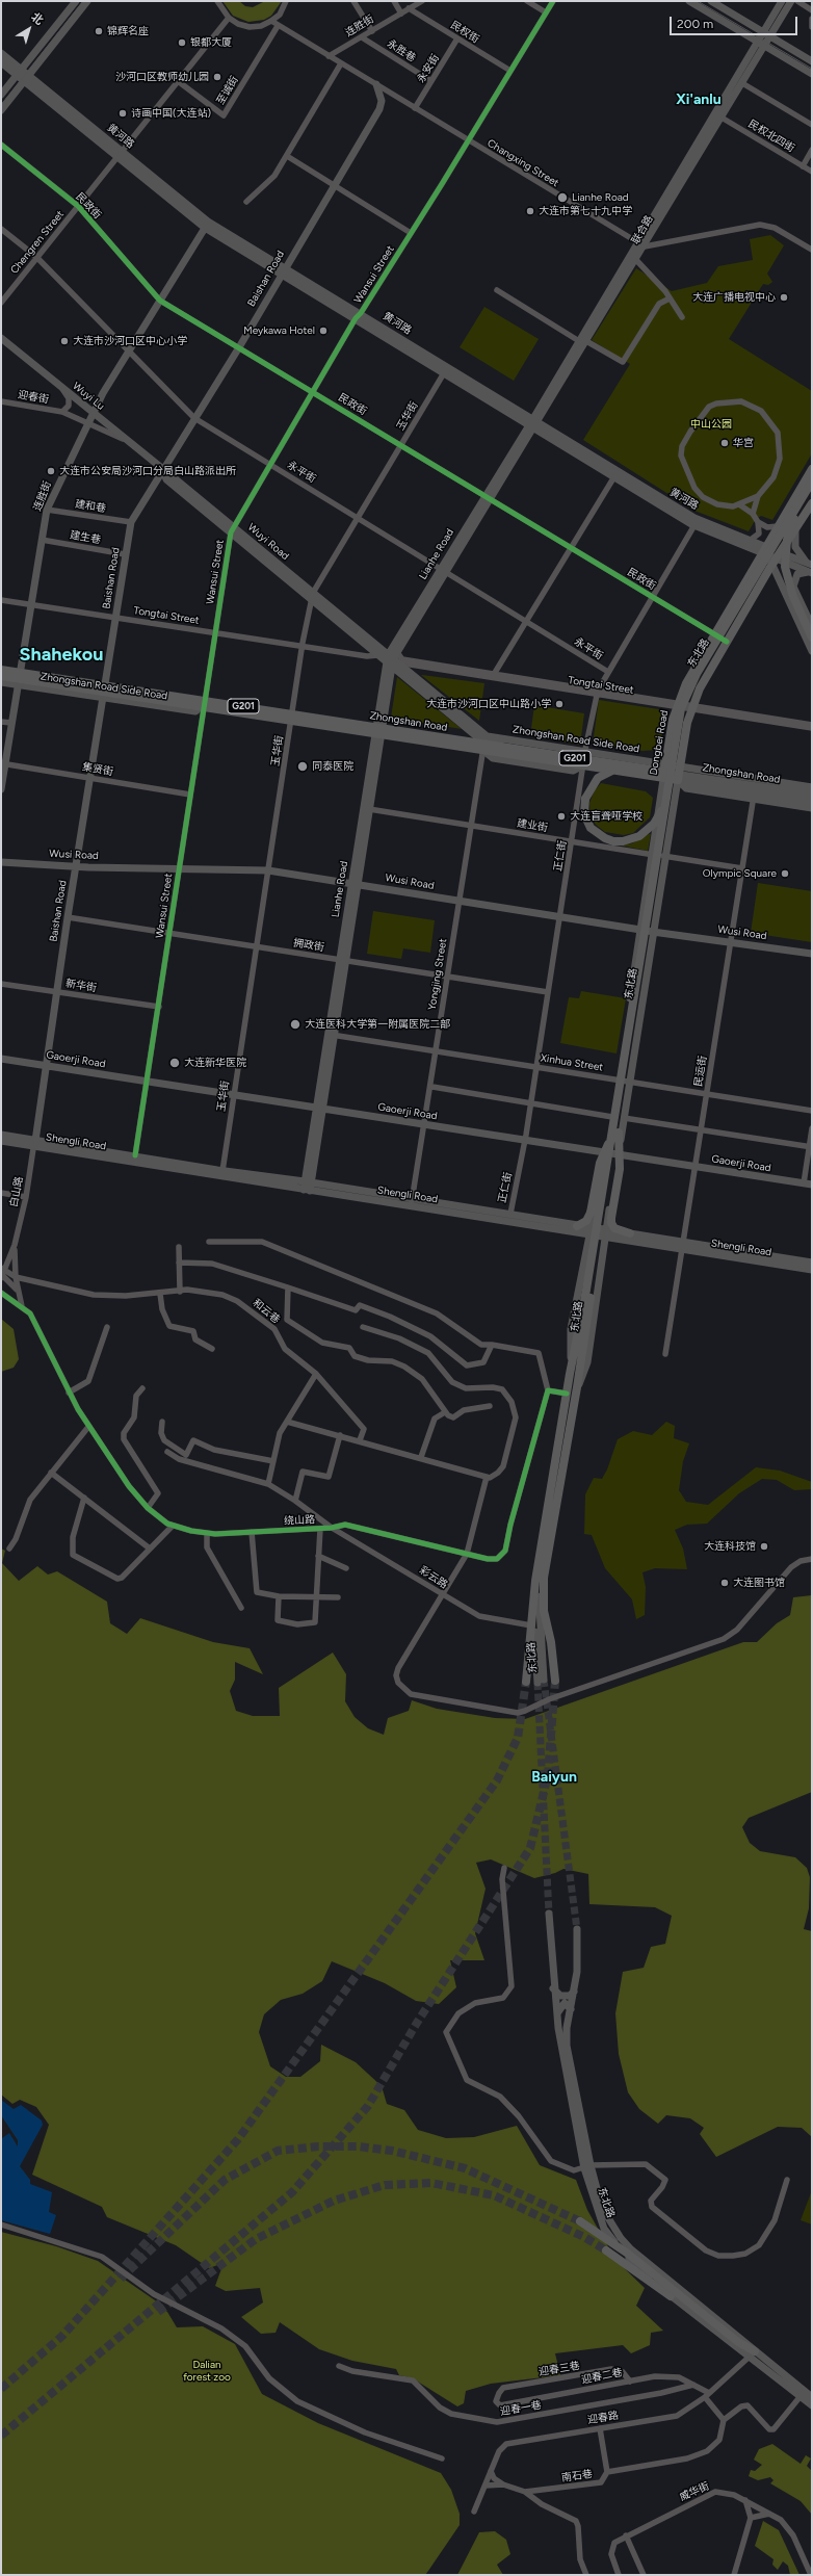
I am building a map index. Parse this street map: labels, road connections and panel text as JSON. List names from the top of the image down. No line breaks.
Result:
{"streets":{"highway":["东北路","G201","Zhongshan Road","Dongbei Road"],"main road":["连胜街","黄河路","联合路","Baishan Road","Wuyi Lu","Wuyi Road","Lianhe Road","Zhongshan Road Side Road","Wusi Road","Gaoerji Road","Shengli Road"],"street":["民权街","永胜巷","永安街","至诚街","民权北四街","Changxing Street","民政街","Chengren Street","Wansui Street","迎春街","玉华街","永平街","建和巷","建生巷","Tongtai Street","集贤街","建业街","正仁街","拥政街","Yongjing Street","新华街","Xinhua Street","民运街","白山路","和云巷","绕山路","彩云路","迎春三巷","迎春二巷","迎春一巷","迎春路","南石巷","威华街"]},"crossings":[["连胜街","民权街"],["连胜街","永胜巷"],["连胜街","黄河路"],["连胜街","Changxing Street"],["连胜街","民政街"],["连胜街","Wuyi Lu"],["连胜街","迎春街"],["连胜街","永平街"],["连胜街","建和巷"],["连胜街","建生巷"],["连胜街","Tongtai Street"],["连胜街","Zhongshan Road Side Road"],["连胜街","Zhongshan Road"],["连胜街","集贤街"],["民权街","永安街"],["民权街","Wansui Street"],["永胜巷","永安街"],["永安街","Changxing Street"],["至诚街","Changxing Street"],["至诚街","Chengren Street"],["黄河路","Chengren Street"],["黄河路","Wansui Street"],["黄河路","Baishan Road"],["黄河路","玉华街"],["黄河路","Lianhe Road"],["黄河路","Dongbei Road"],["黄河路","正仁街"],["民权北四街","联合路"],["Changxing Street","联合路"],["Changxing Street","Wansui Street"],["Changxing Street","Baishan Road"],["Changxing Street","Lianhe Road"],["民政街","Chengren Street"],["民政街","Wansui Street"],["民政街","Baishan Road"],["民政街","玉华街"],["民政街","Lianhe Road"],["民政街","Dongbei Road"],["民政街","正仁街"],["联合路","Lianhe Road"],["Chengren Street","永平街"],["Wansui Street","永平街"],["Wansui Street","Wuyi Road"],["Wansui Street","Tongtai Street"],["Wansui Street","Zhongshan Road Side Road"],["Wansui Street","Zhongshan Road"],["Wansui Street","集贤街"],["Wansui Street","Wusi Road"],["Wansui Street","拥政街"],["Wansui Street","新华街"],["Wansui Street","Gaoerji Road"],["Wansui Street","Shengli Road"],["Baishan Road","Wuyi Lu"],["Baishan Road","永平街"],["Baishan Road","建和巷"],["Baishan Road","建生巷"],["Baishan Road","Wuyi Road"],["Baishan Road","Tongtai Street"],["Baishan Road","Zhongshan Road Side Road"],["Baishan Road","Zhongshan Road"],["Baishan Road","集贤街"],["Baishan Road","Wusi Road"],["Baishan Road","拥政街"],["Baishan Road","新华街"],["Baishan Road","Gaoerji Road"],["Baishan Road","Shengli Road"],["Baishan Road","白山路"],["Wuyi Lu","迎春街"],["Wuyi Lu","Wuyi Road"],["玉华街","永平街"],["玉华街","Wuyi Road"],["玉华街","Tongtai Street"],["玉华街","Zhongshan Road"],["玉华街","Wusi Road"],["玉华街","拥政街"],["玉华街","Gaoerji Road"],["玉华街","Shengli Road"],["永平街","Lianhe Road"],["永平街","正仁街"],["Wuyi Road","Lianhe Road"],["Wuyi Road","Tongtai Street"],["Wuyi Road","Zhongshan Road Side Road"],["Wuyi Road","Zhongshan Road"],["Wuyi Road","Yongjing Street"],["Lianhe Road","Tongtai Street"],["Lianhe Road","Zhongshan Road"],["Lianhe Road","建业街"],["Lianhe Road","Wusi Road"],["Lianhe Road","拥政街"],["Lianhe Road","Gaoerji Road"],["Lianhe Road","Xinhua Street"],["Lianhe Road","Shengli Road"],["Tongtai Street","Dongbei Road"],["Tongtai Street","正仁街"],["东北路","Dongbei Road"],["东北路","Wusi Road"],["东北路","Gaoerji Road"],["东北路","Xinhua Street"],["东北路","Shengli Road"],["东北路","彩云路"],["东北路","迎春路"],["Zhongshan Road Side Road","Zhongshan Road"],["Zhongshan Road Side Road","正仁街"],["Zhongshan Road Side Road","Yongjing Street"],["Zhongshan Road","Dongbei Road"],["Zhongshan Road","正仁街"],["Zhongshan Road","Yongjing Street"],["Zhongshan Road","民运街"],["Dongbei Road","建业街"],["Dongbei Road","Wusi Road"],["建业街","正仁街"],["建业街","Yongjing Street"],["建业街","民运街"],["Wusi Road","正仁街"],["Wusi Road","Yongjing Street"],["Wusi Road","民运街"],["正仁街","拥政街"],["正仁街","Gaoerji Road"],["正仁街","Xinhua Street"],["正仁街","Shengli Road"],["拥政街","Yongjing Street"],["Yongjing Street","Gaoerji Road"],["Yongjing Street","Xinhua Street"],["Yongjing Street","Shengli Road"],["Gaoerji Road","民运街"],["Xinhua Street","民运街"],["民运街","Shengli Road"],["Shengli Road","白山路"],["绕山路","彩云路"],["迎春三巷","迎春二巷"],["迎春二巷","迎春一巷"],["迎春二巷","迎春路"],["迎春路","南石巷"]],"districts":["Xi'anlu","Shahekou","Baiyun"],"parks":["中山公园","Dalian forest zoo"],"places":["锦辉名座","银都大厦","沙河口区教师幼儿园","诗画中国(大连站)","Lianhe Road","大连市第七十九中学","大连广播电视中心","Meykawa Hotel","大连市沙河口区中心小学","华宫","大连市公安局沙河口分局白山路派出所","大连市沙河口区中山路小学","同泰医院","大连盲聋哑学校","Olympic Square","大连医科大学第一附属医院二部","大连新华医院","大连科技馆","大连图书馆"],"scale_bar":"200 m","north":"top right"}
